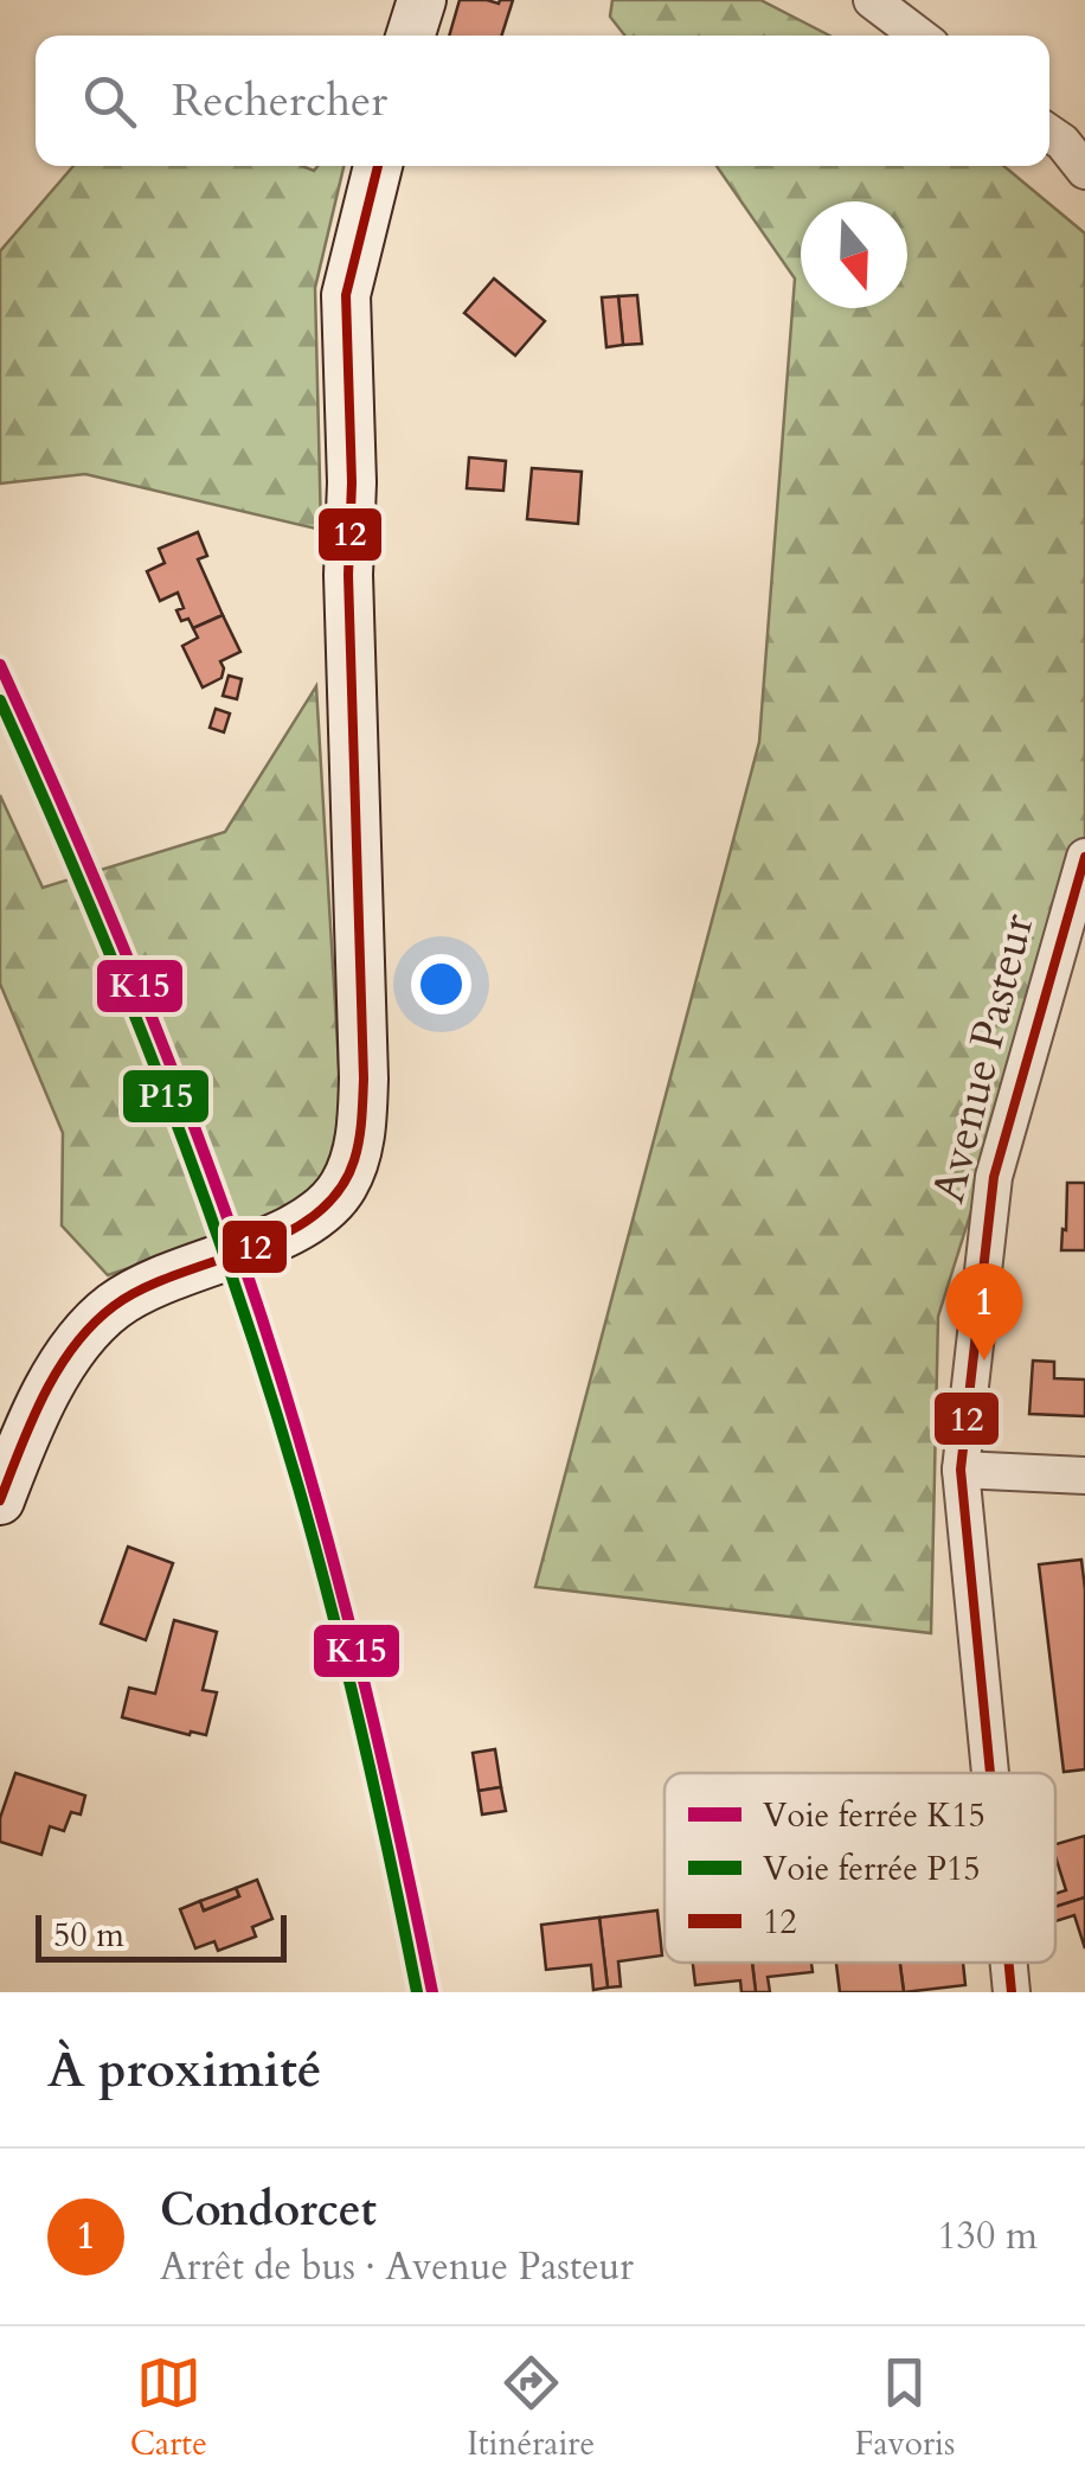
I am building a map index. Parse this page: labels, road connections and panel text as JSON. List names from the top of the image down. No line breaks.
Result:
{"streets":{"street":["Avenue Pasteur"]},"lines":["transit line 12","rail line K15","rail line P15"],"legend":["Voie ferrée K15","Voie ferrée P15","12"],"scale_bar":"50 m","north":"bottom","page":{"search":"Rechercher","pins":"1","scale":"50 m","heading":"À proximité","list":[{"mark":"1","name":"Condorcet","note":"Arrêt de bus · Avenue Pasteur","value":"130 m"}],"nav":["Carte","Itinéraire","Favoris"]}}
